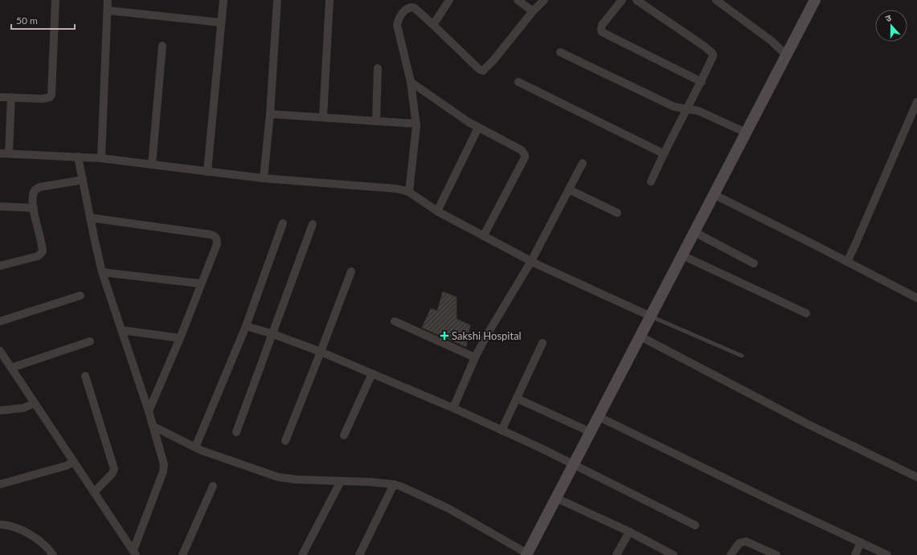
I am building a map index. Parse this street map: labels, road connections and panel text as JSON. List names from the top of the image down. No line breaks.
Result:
{"places":{"health":["Sakshi Hospital"]},"scale_bar":"50 m","north":"top"}
